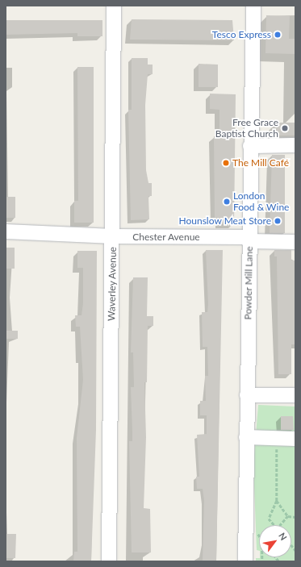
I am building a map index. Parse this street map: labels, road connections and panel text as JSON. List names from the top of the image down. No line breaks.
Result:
{"streets":{"street":["Chester Avenue","Powder Mill Lane","Waverley Avenue"]},"crossings":[["Chester Avenue","Powder Mill Lane"],["Chester Avenue","Waverley Avenue"]],"places":["Tesco Express","Free Grace Baptist Church","The Mill Café","London Food & Wine","Hounslow Meat Store"],"north":"top right"}
